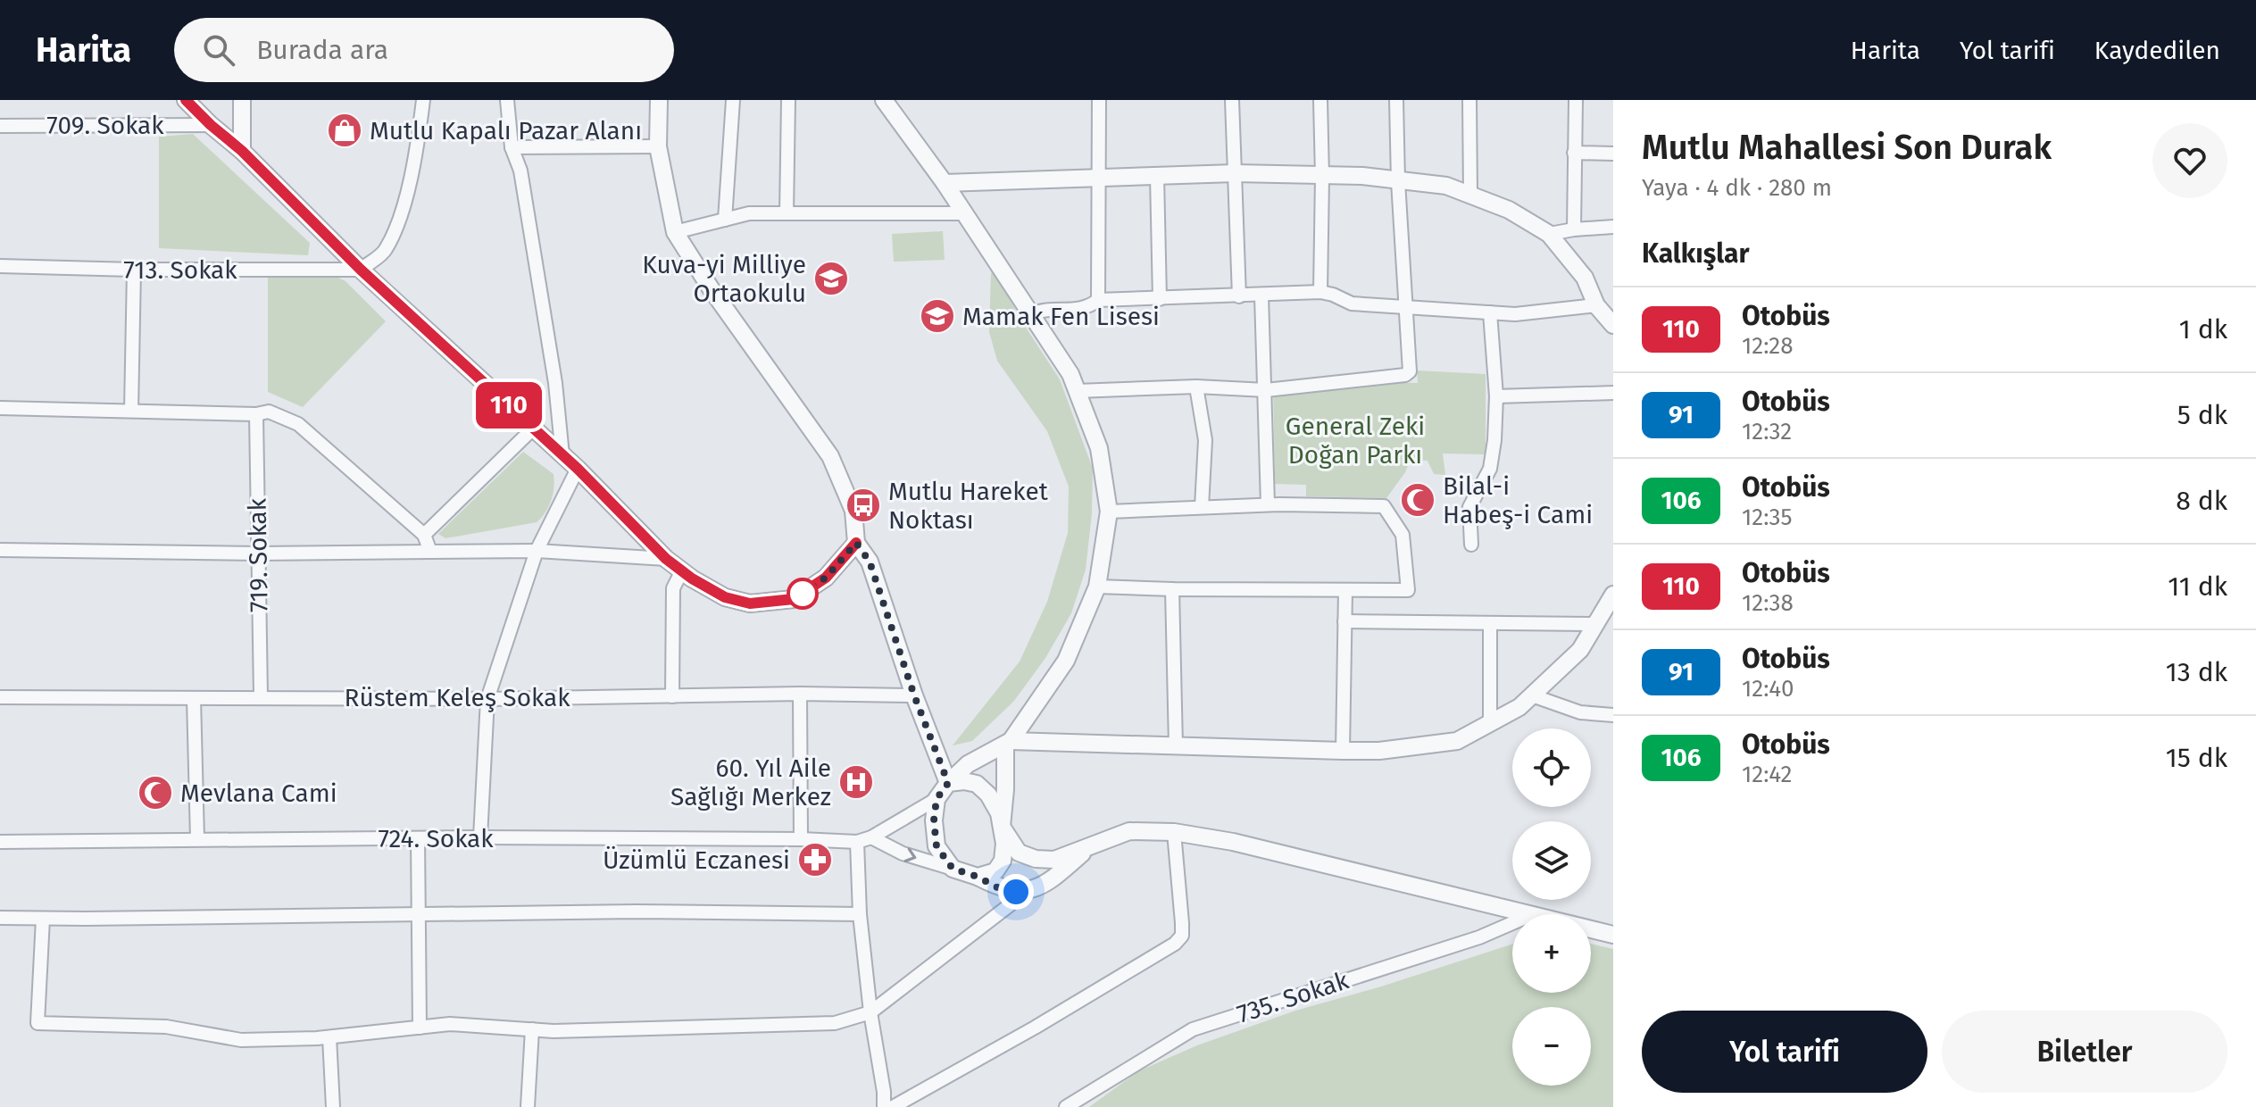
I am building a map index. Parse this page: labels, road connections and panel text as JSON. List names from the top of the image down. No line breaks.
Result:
{"streets":{"street":["709. Sokak","713. Sokak","719. Sokak","Rüstem Keleş Sokak","724. Sokak","735. Sokak"]},"crossings":[["719. Sokak","Rüstem Keleş Sokak"]],"parks":["General Zeki Doğan Parkı"],"places":{"shop":["Mutlu Kapalı Pazar Alanı"],"school or university":["Kuva-yi Milliye Ortaokulu","Mamak Fen Lisesi"],"mosque":["Bilal-i Habeş-i Cami","Mevlana Cami"],"bus stop":["Mutlu Hareket Noktası"],"hospital":["60. Yıl Aile Sağlığı Merkez"],"pharmacy":["Üzümlü Eczanesi"]},"lines":["bus line 110"],"page":{"header":"Harita","search":"Burada ara","nav":["Harita","Yol tarifi","Kaydedilen"],"on_map":"110","heading":[["Mutlu Mahallesi Son Durak","Yaya · 4 dk · 280 m"],"Kalkışlar"],"list":[{"mark":"110","name":"Otobüs","note":"12:28","value":"1 dk"},{"mark":"91","name":"Otobüs","note":"12:32","value":"5 dk"},{"mark":"106","name":"Otobüs","note":"12:35","value":"8 dk"},{"mark":"110","name":"Otobüs","note":"12:38","value":"11 dk"},{"mark":"91","name":"Otobüs","note":"12:40","value":"13 dk"},{"mark":"106","name":"Otobüs","note":"12:42","value":"15 dk"}],"map_buttons":["+","−"],"buttons":["Yol tarifi","Biletler"]}}
